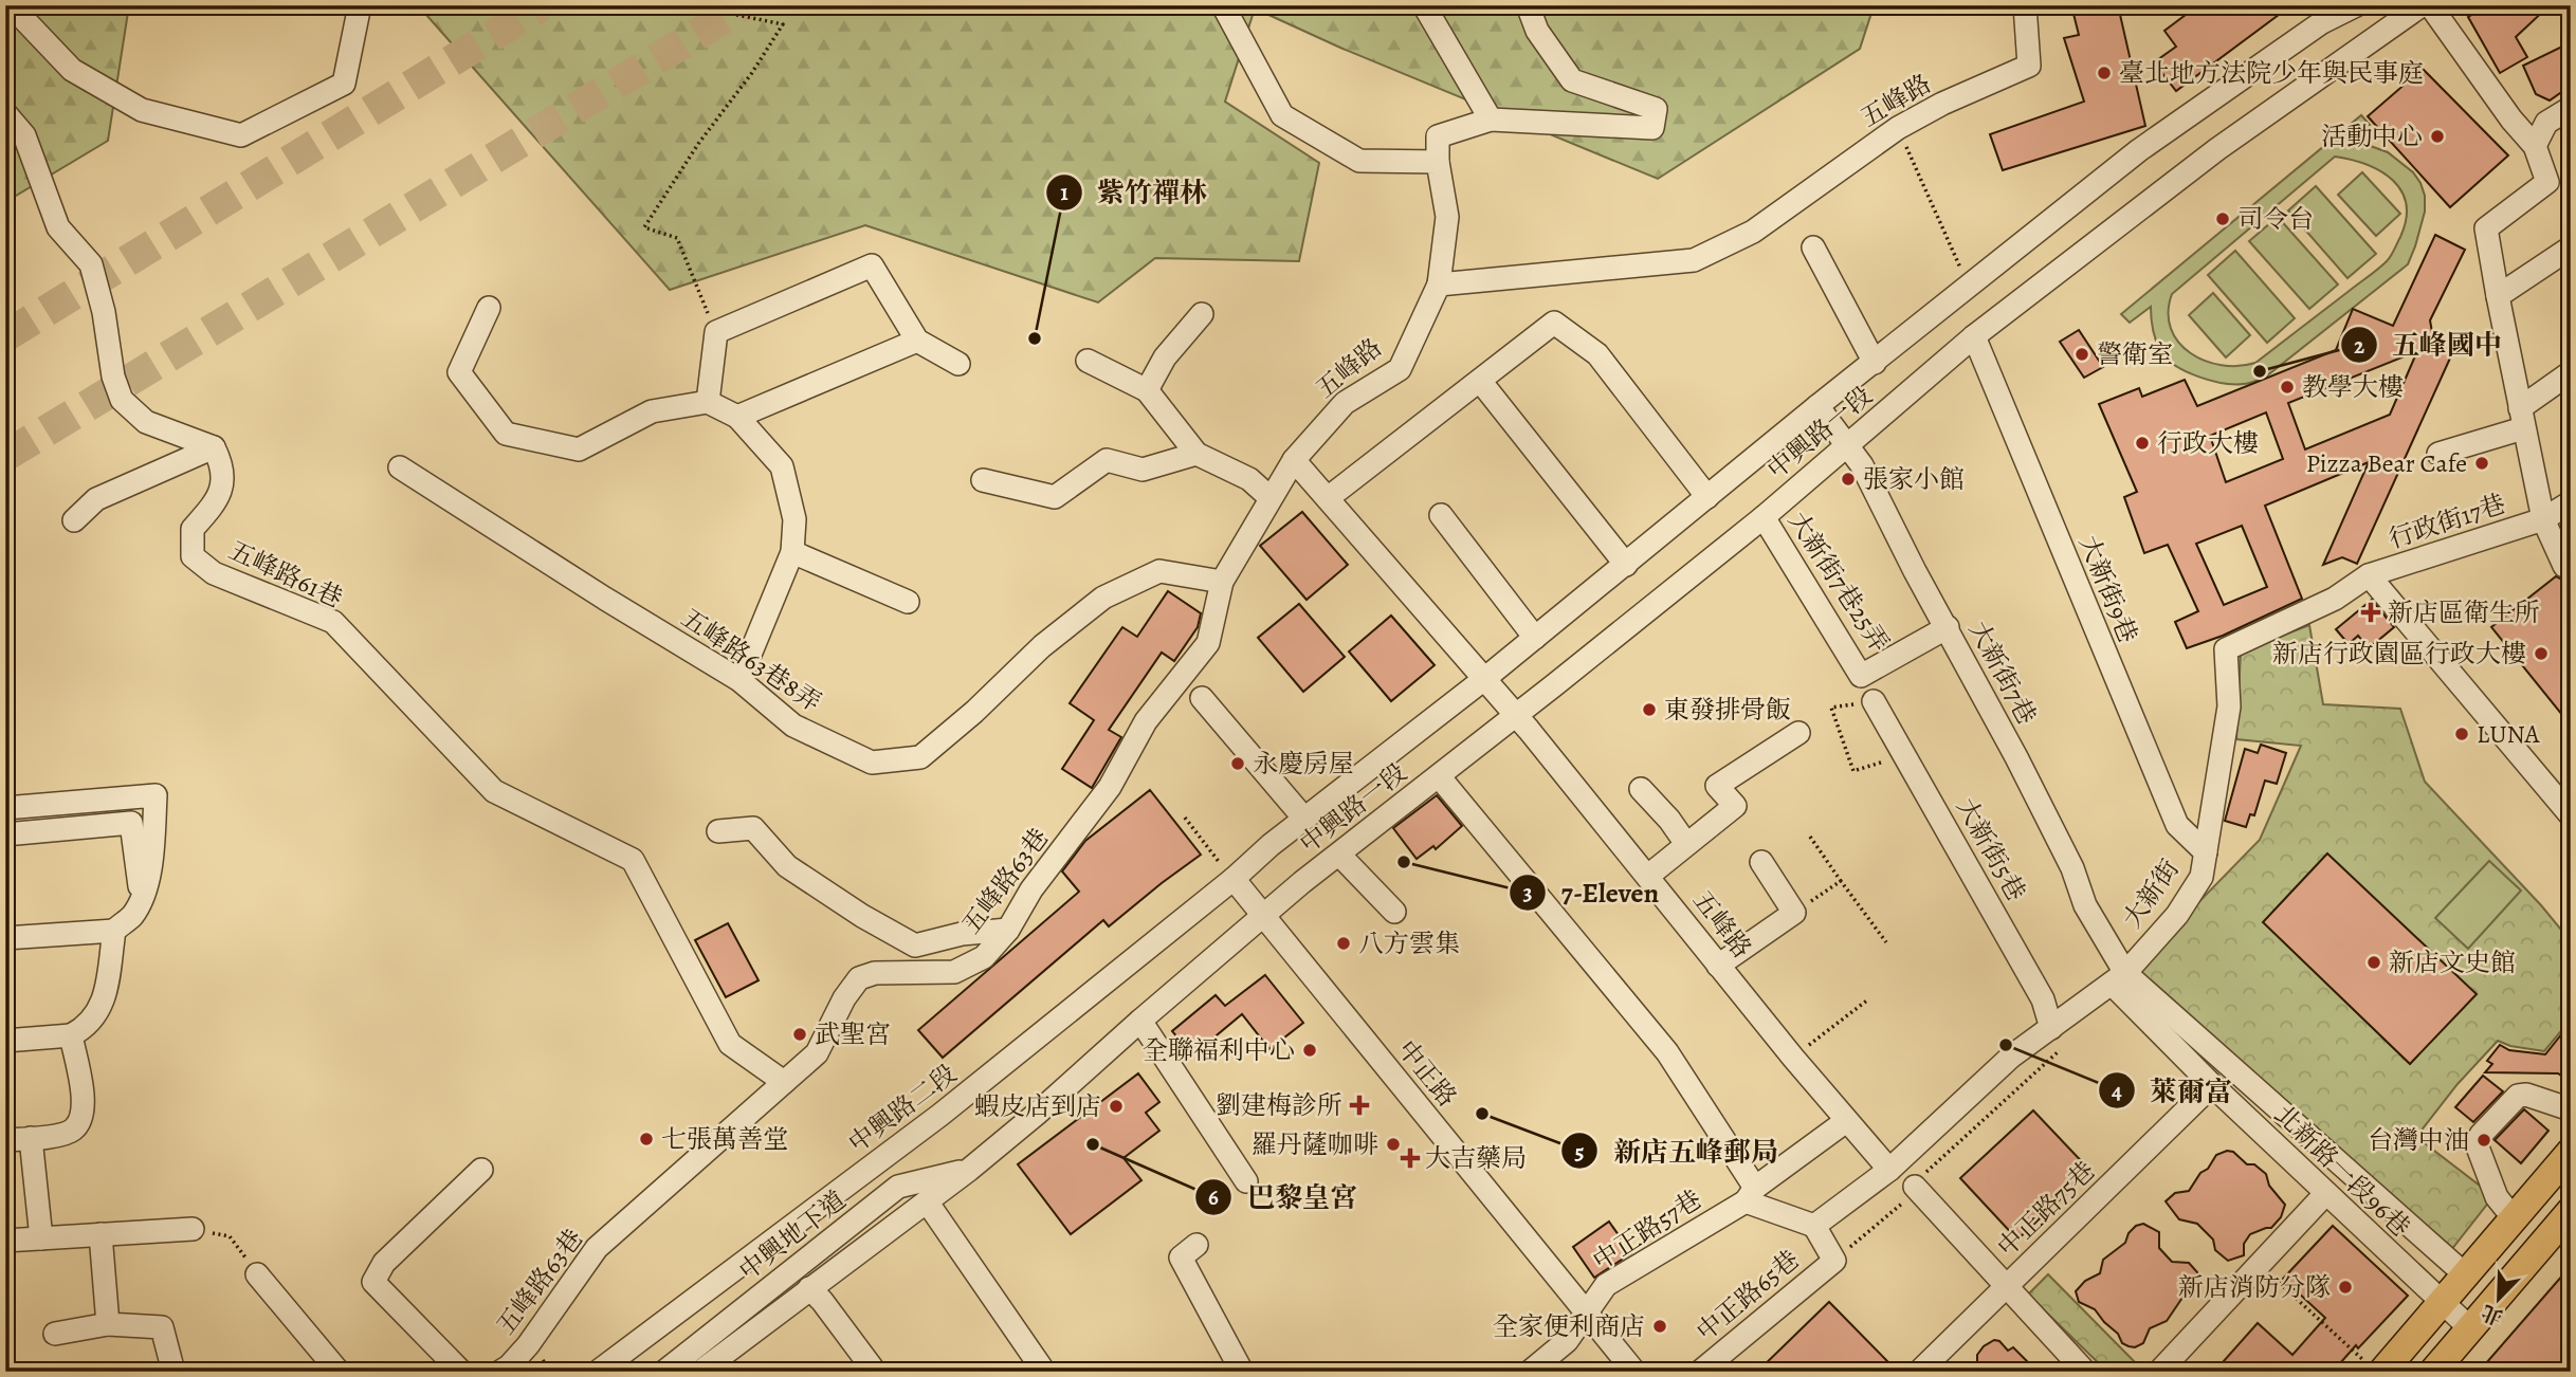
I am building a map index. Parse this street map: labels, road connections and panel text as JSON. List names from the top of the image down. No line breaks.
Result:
{"streets":{"street":["五峰路","中興路一段","行政街17巷","五峰路61巷","大新街7巷25弄","大新街9巷","五峰路63巷8弄","大新街7巷","大新街5巷","五峰路63巷","大新街","中正路","中興路二段","北新路一段96巷","中正路75巷","中正路57巷","中興地下道","中正路65巷"]},"crossings":[["五峰路","中興路一段"],["五峰路","五峰路63巷"],["五峰路","大新街"],["中興路一段","大新街7巷25弄"],["中興路一段","大新街9巷"],["中興路一段","大新街7巷"],["中興路一段","中正路"],["中興路一段","中興路二段"],["行政街17巷","大新街"],["五峰路61巷","五峰路63巷"],["大新街7巷25弄","大新街7巷"],["大新街9巷","大新街"],["五峰路63巷8弄","五峰路63巷"],["大新街7巷","大新街"],["大新街7巷","北新路一段96巷"],["大新街5巷","大新街"],["大新街","北新路一段96巷"],["大新街","中正路65巷"],["中正路","中興路二段"],["中正路","中正路57巷"],["北新路一段96巷","中正路75巷"]],"places":{"other":["臺北地方法院少年與民事庭","活動中心","司令台","紫竹禪林","警衛室","五峰國中","教學大樓","行政大樓","Pizza Bear Cafe","張家小館","新店行政園區行政大樓","東發排骨飯","LUNA","永慶房屋","7-Eleven","八方雲集","新店文史館","武聖宮","萊爾富","全聯福利中心","蝦皮店到店","新店五峰郵局","七張萬善堂","台灣中油","巴黎皇宮","羅丹薩咖啡","新店消防分隊","全家便利商店"],"health":["新店區衛生所","劉建梅診所","大吉藥局"]},"north":"bottom left"}
